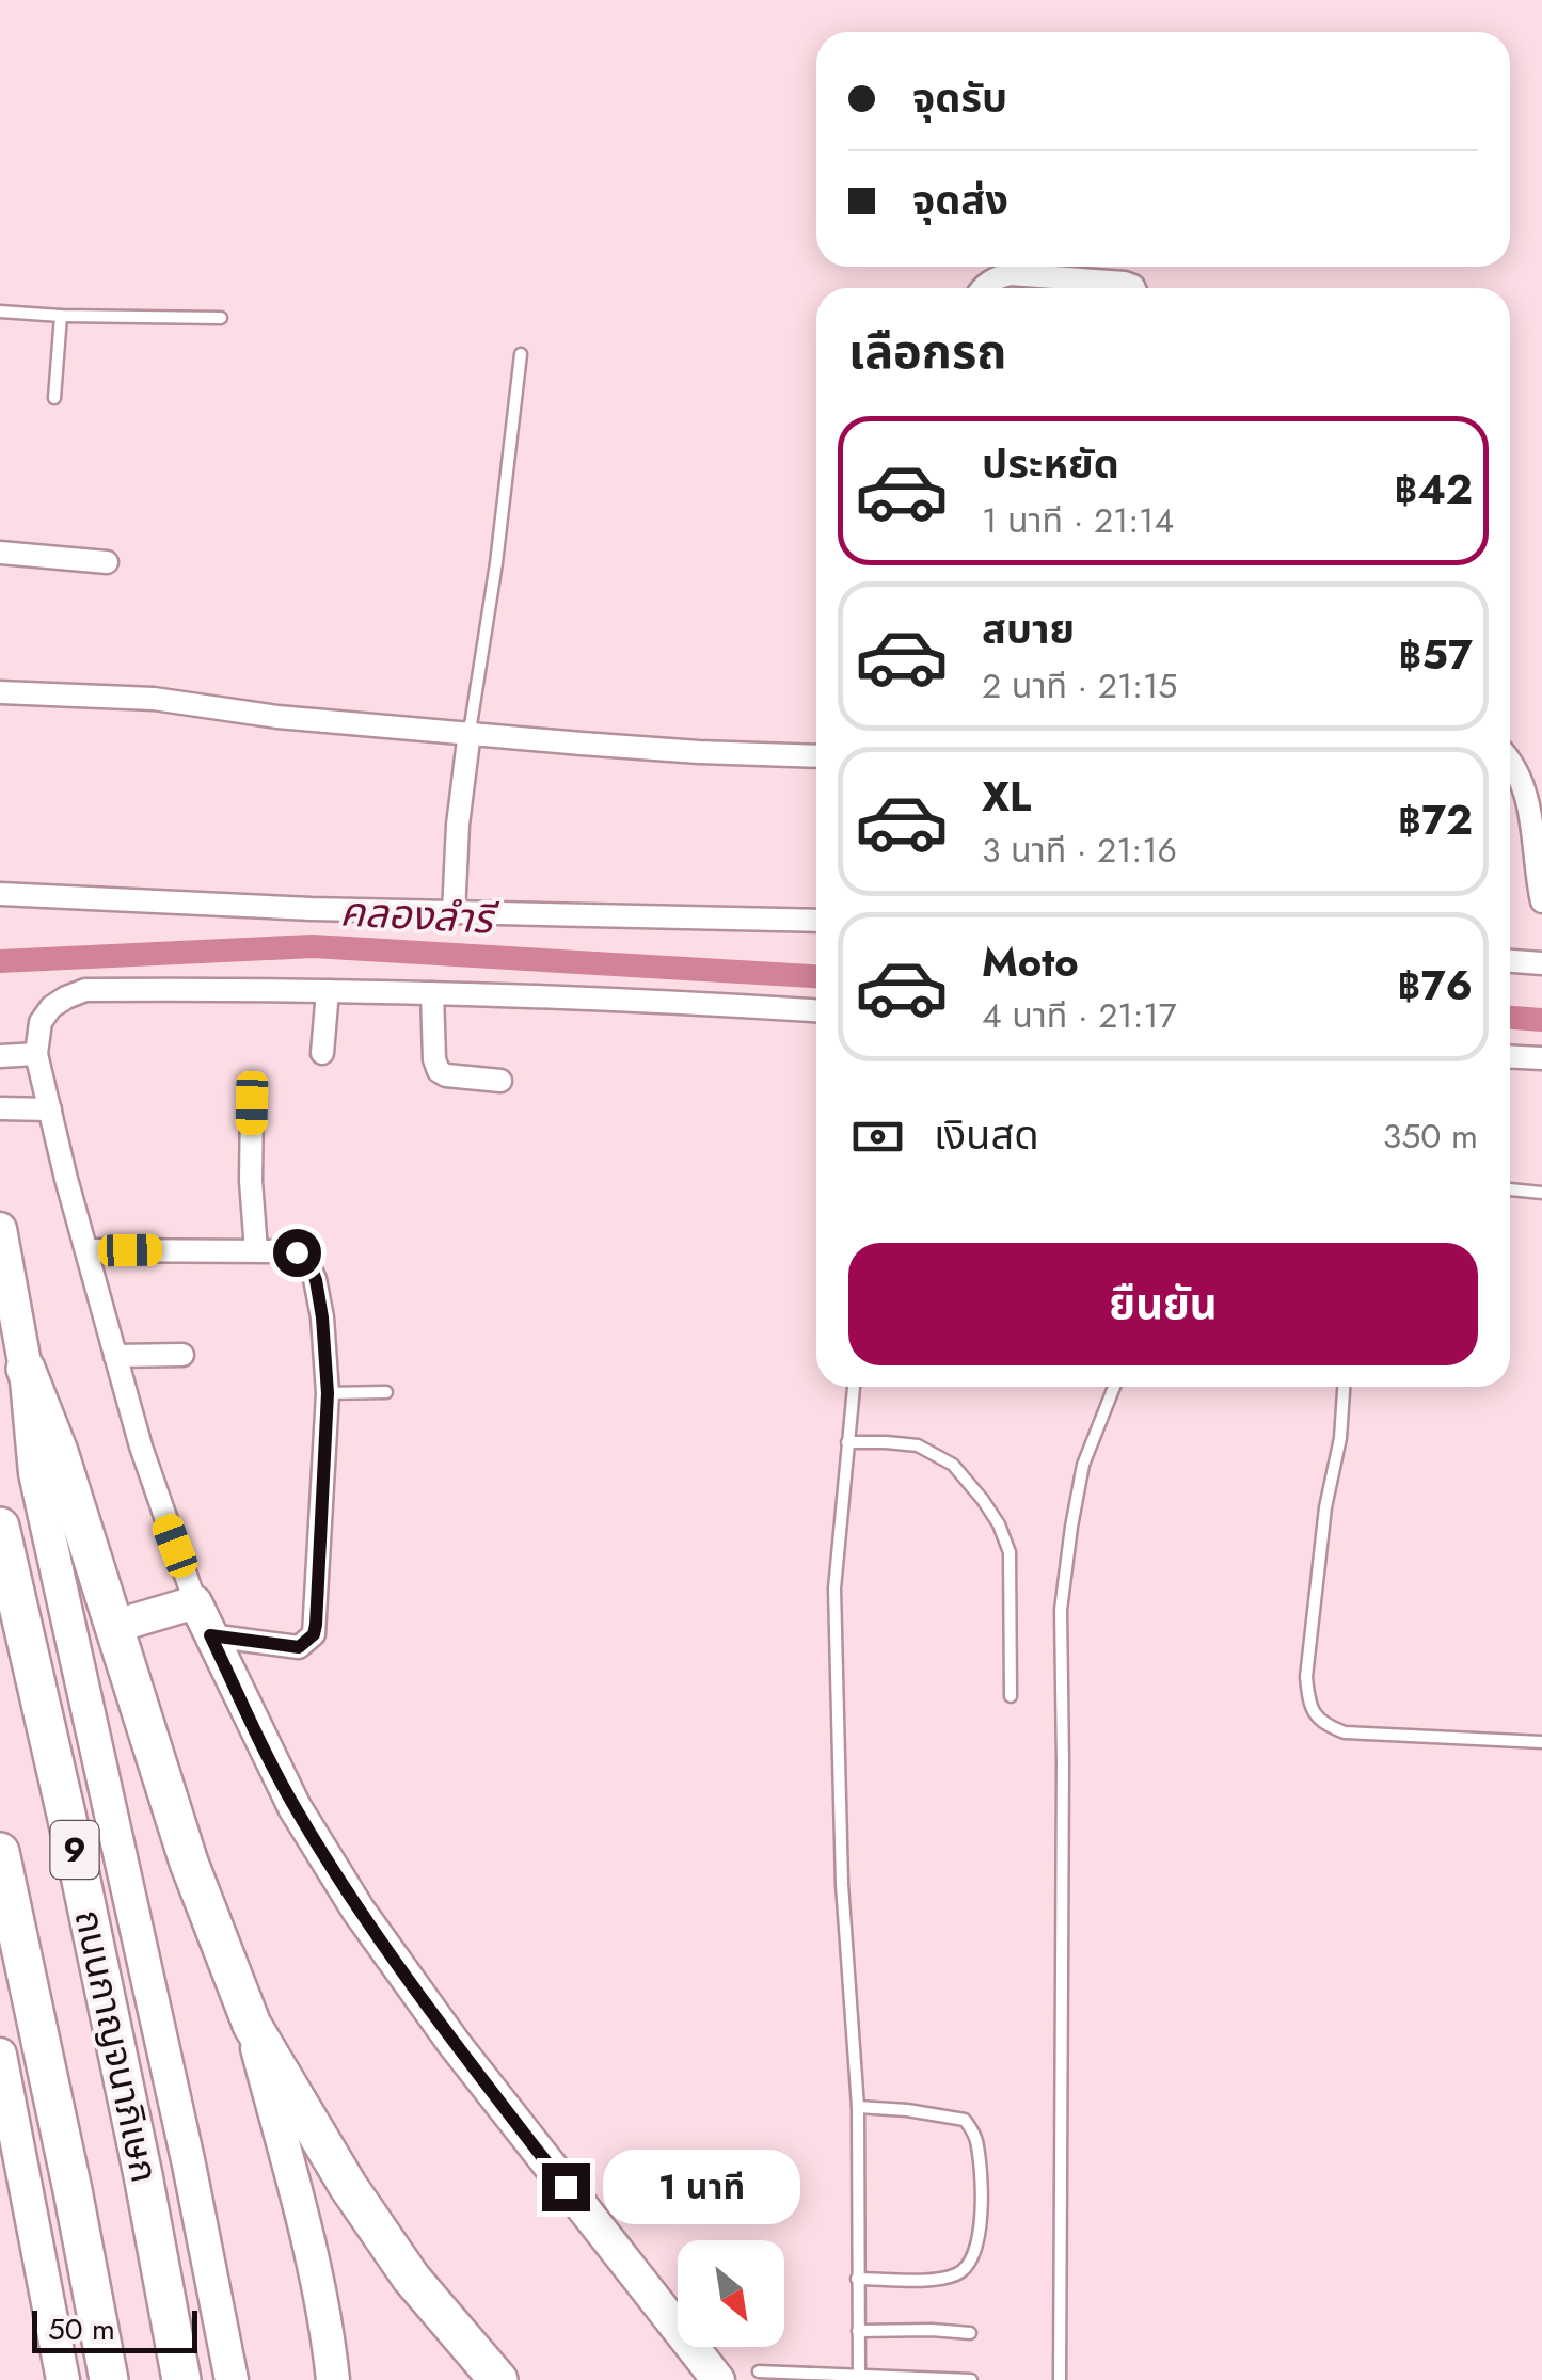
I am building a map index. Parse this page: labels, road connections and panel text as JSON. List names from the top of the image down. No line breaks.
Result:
{"streets":{"highway":["9","ถนนกาญจนาภิเษก"]},"water":["คลองลำรี"],"scale_bar":"50 m","north":"bottom right","page":{"banner":["จุดรับ","จุดส่ง"],"heading":"เลือกรถ","list":[{"name":"ประหยัด","note":"1 นาที · 21:14","value":"฿42"},{"name":"สบาย","note":"2 นาที · 21:15","value":"฿57"},{"name":"XL","note":"3 นาที · 21:16","value":"฿72"},{"name":"Moto","note":"4 นาที · 21:17","value":"฿76"}],"pay":["เงินสด","350 m"],"buttons":"ยืนยัน","bubble":"1 นาที","scale":"50 m"}}
